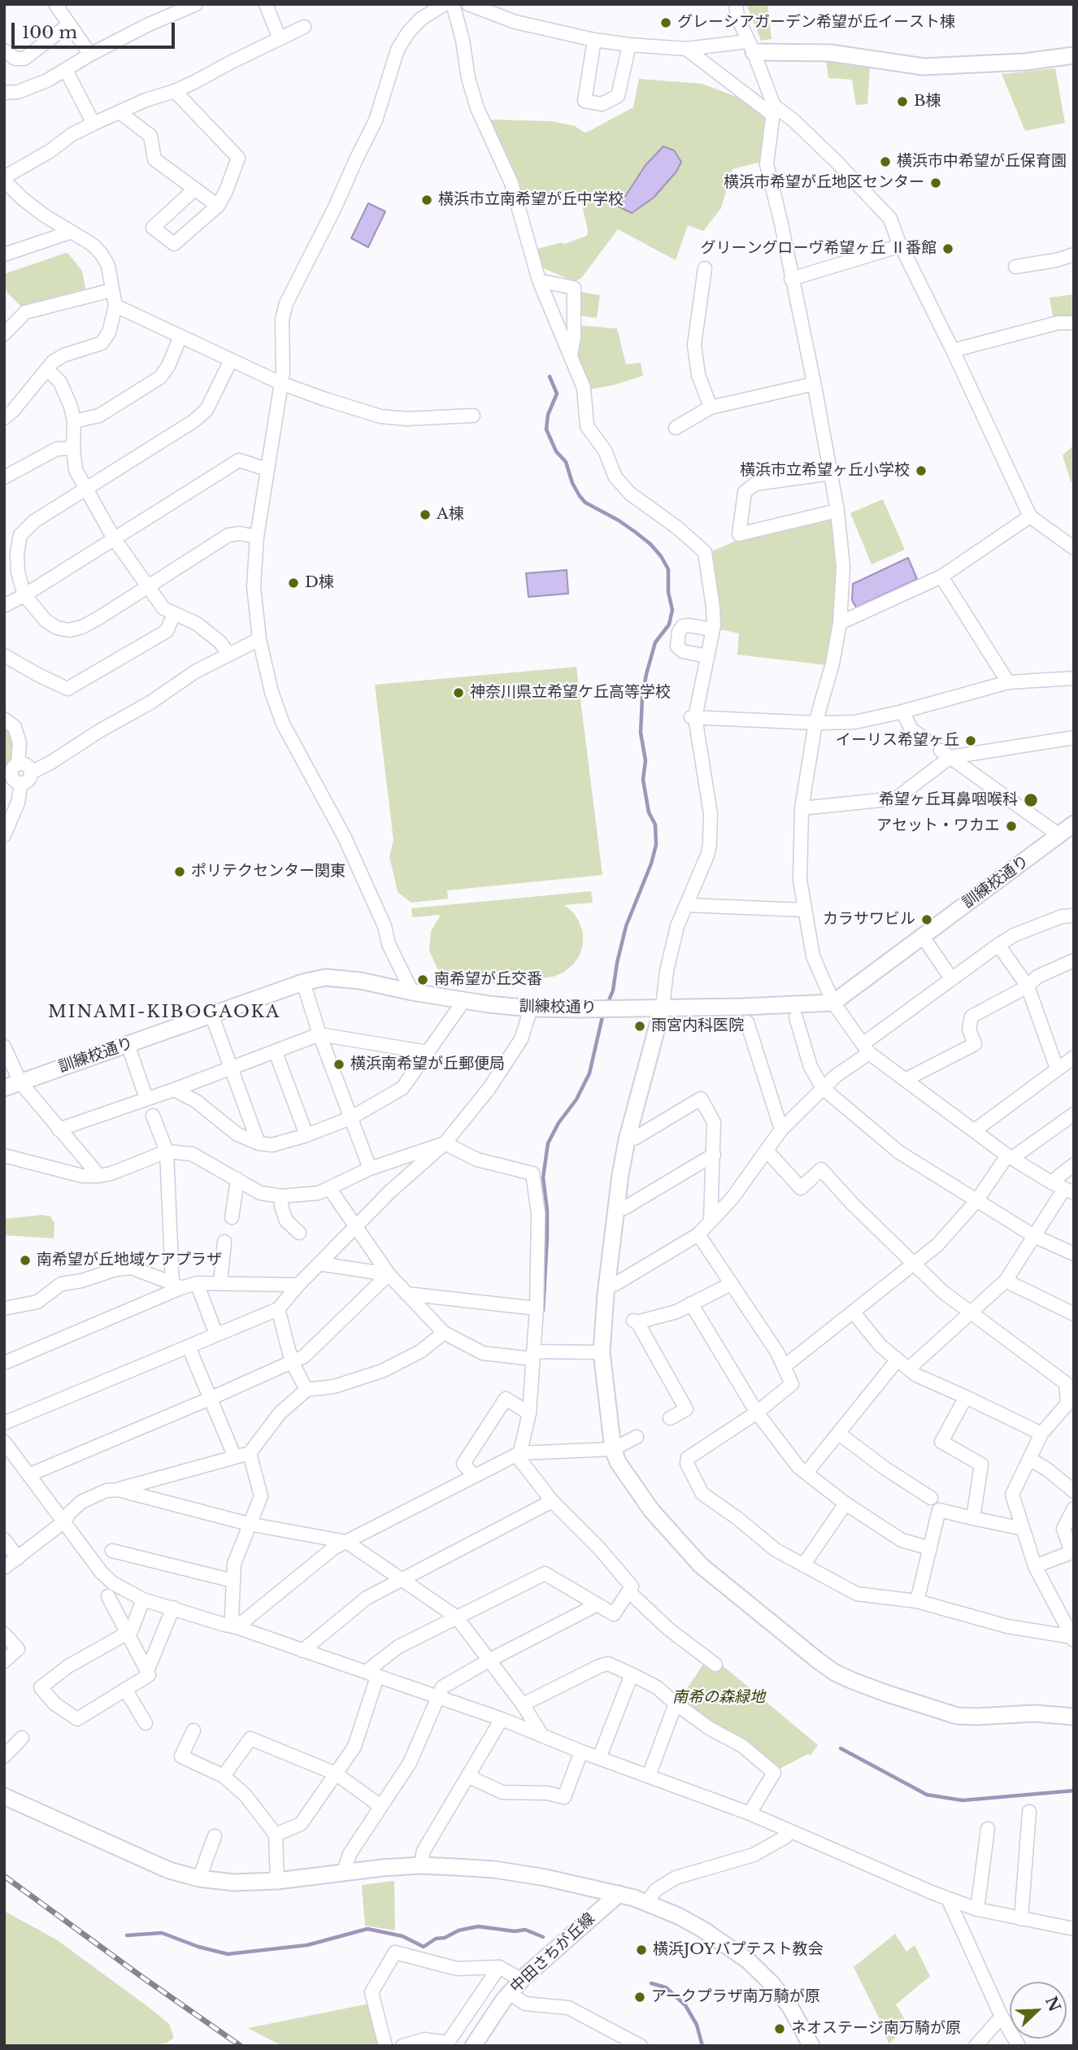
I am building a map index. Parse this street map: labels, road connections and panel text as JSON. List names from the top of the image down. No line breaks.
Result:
{"streets":{"street":["訓練校通り","中田さちが丘線"]},"districts":["MINAMI-KIBOGAOKA"],"parks":["南希の森緑地"],"places":["グレーシアガーデン希望が丘イースト棟","B棟","横浜市中希望が丘保育園","横浜市希望が丘地区センター","横浜市立南希望が丘中学校","グリーングローヴ希望ヶ丘 Ⅱ番館","横浜市立希望ヶ丘小学校","A棟","D棟","神奈川県立希望ケ丘高等学校","イーリス希望ヶ丘","希望ヶ丘耳鼻咽喉科","アセット・ワカエ","ポリテクセンター関東","カラサワビル","南希望が丘交番","雨宮内科医院","横浜南希望が丘郵便局","南希望が丘地域ケアプラザ","横浜JOYバプテスト教会","アークプラザ南万騎が原","ネオステージ南万騎が原"],"scale_bar":"100 m","north":"top right"}
